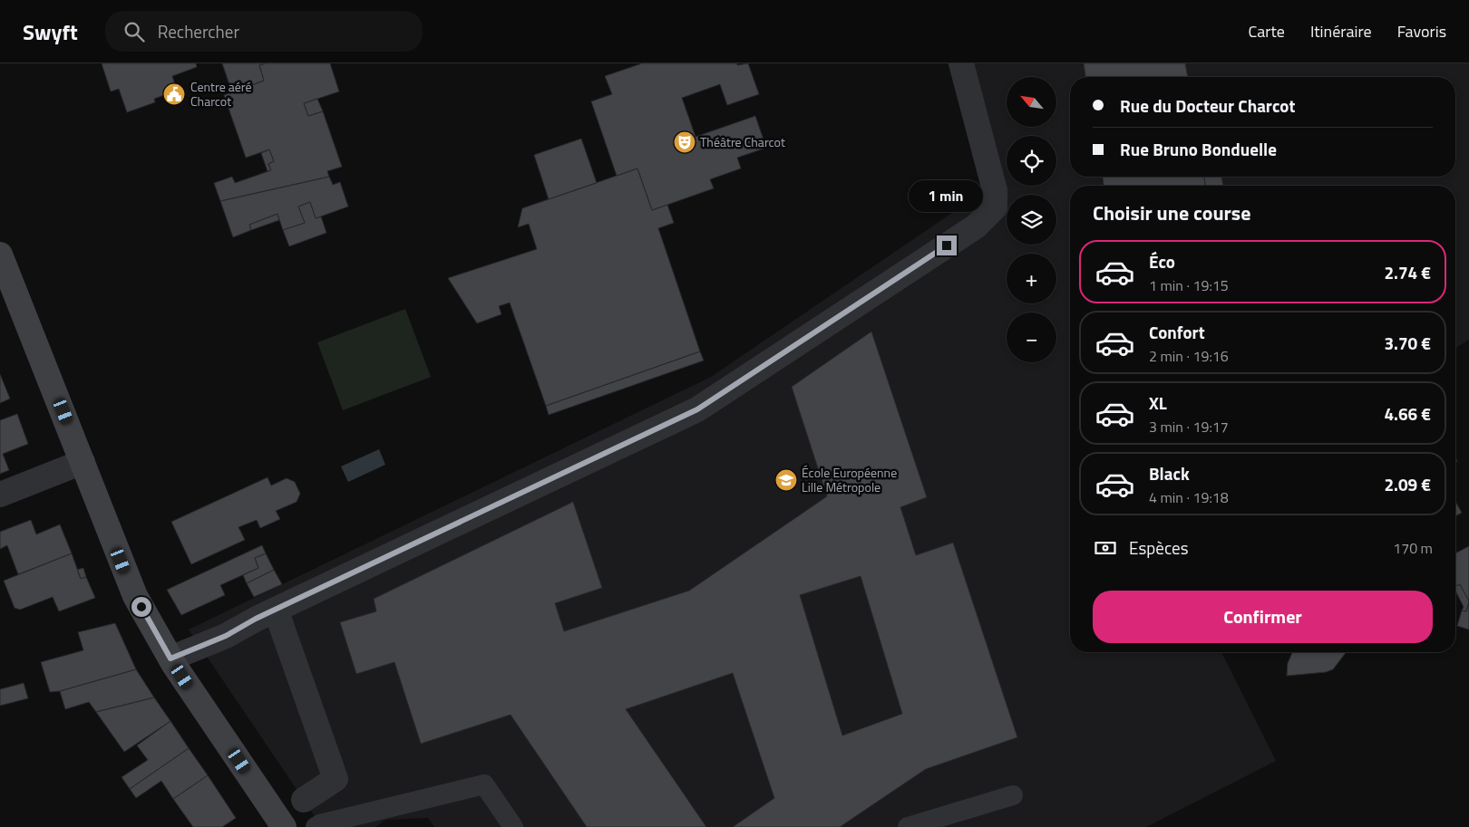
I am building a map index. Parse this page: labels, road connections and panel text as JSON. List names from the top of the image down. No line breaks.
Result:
{"places":{"public building":["Centre aéré Charcot"],"theatre":["Théâtre Charcot"],"school or university":["École Européenne Lille Métropole"]},"north":"top left","page":{"header":"Swyft","search":"Rechercher","nav":["Carte","Itinéraire","Favoris"],"map_buttons":["+","−"],"banner":["Rue du Docteur Charcot","Rue Bruno Bonduelle"],"bubble":"1 min","heading":"Choisir une course","list":[{"name":"Éco","note":"1 min · 19:15","value":"2.74 €"},{"name":"Confort","note":"2 min · 19:16","value":"3.70 €"},{"name":"XL","note":"3 min · 19:17","value":"4.66 €"},{"name":"Black","note":"4 min · 19:18","value":"2.09 €"}],"pay":["Espèces","170 m"],"buttons":"Confirmer"}}
